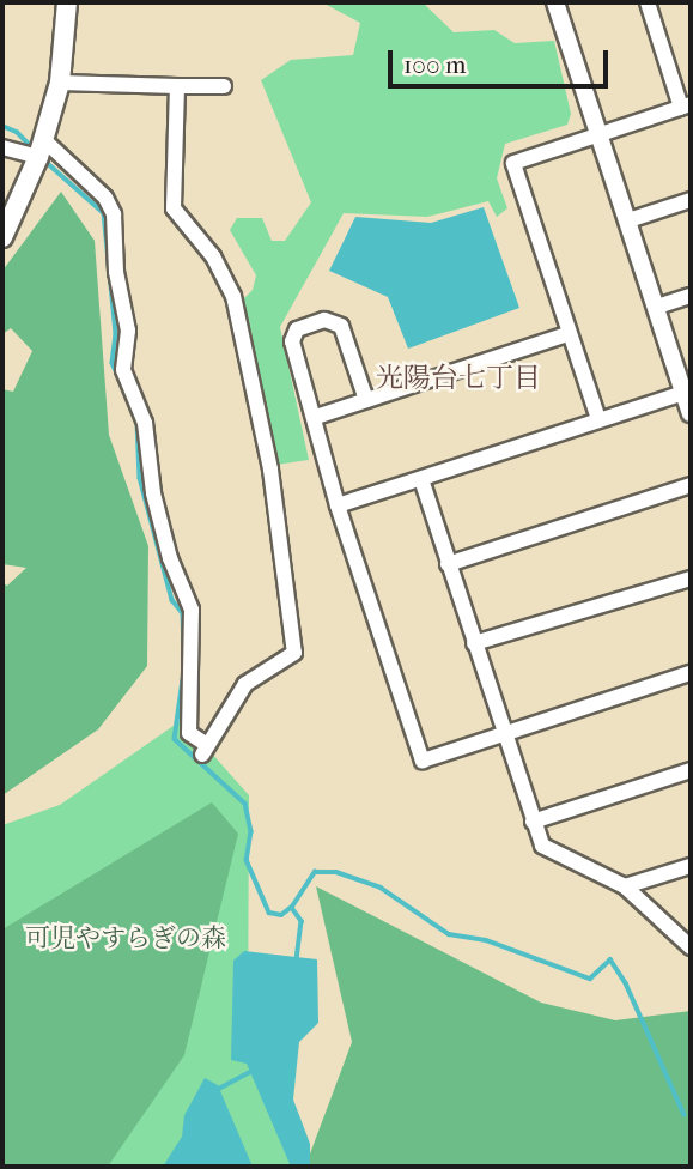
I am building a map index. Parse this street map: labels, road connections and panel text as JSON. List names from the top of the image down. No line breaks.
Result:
{"districts":["光陽台七丁目"],"parks":["可児やすらぎの森"],"scale_bar":"100 m"}
